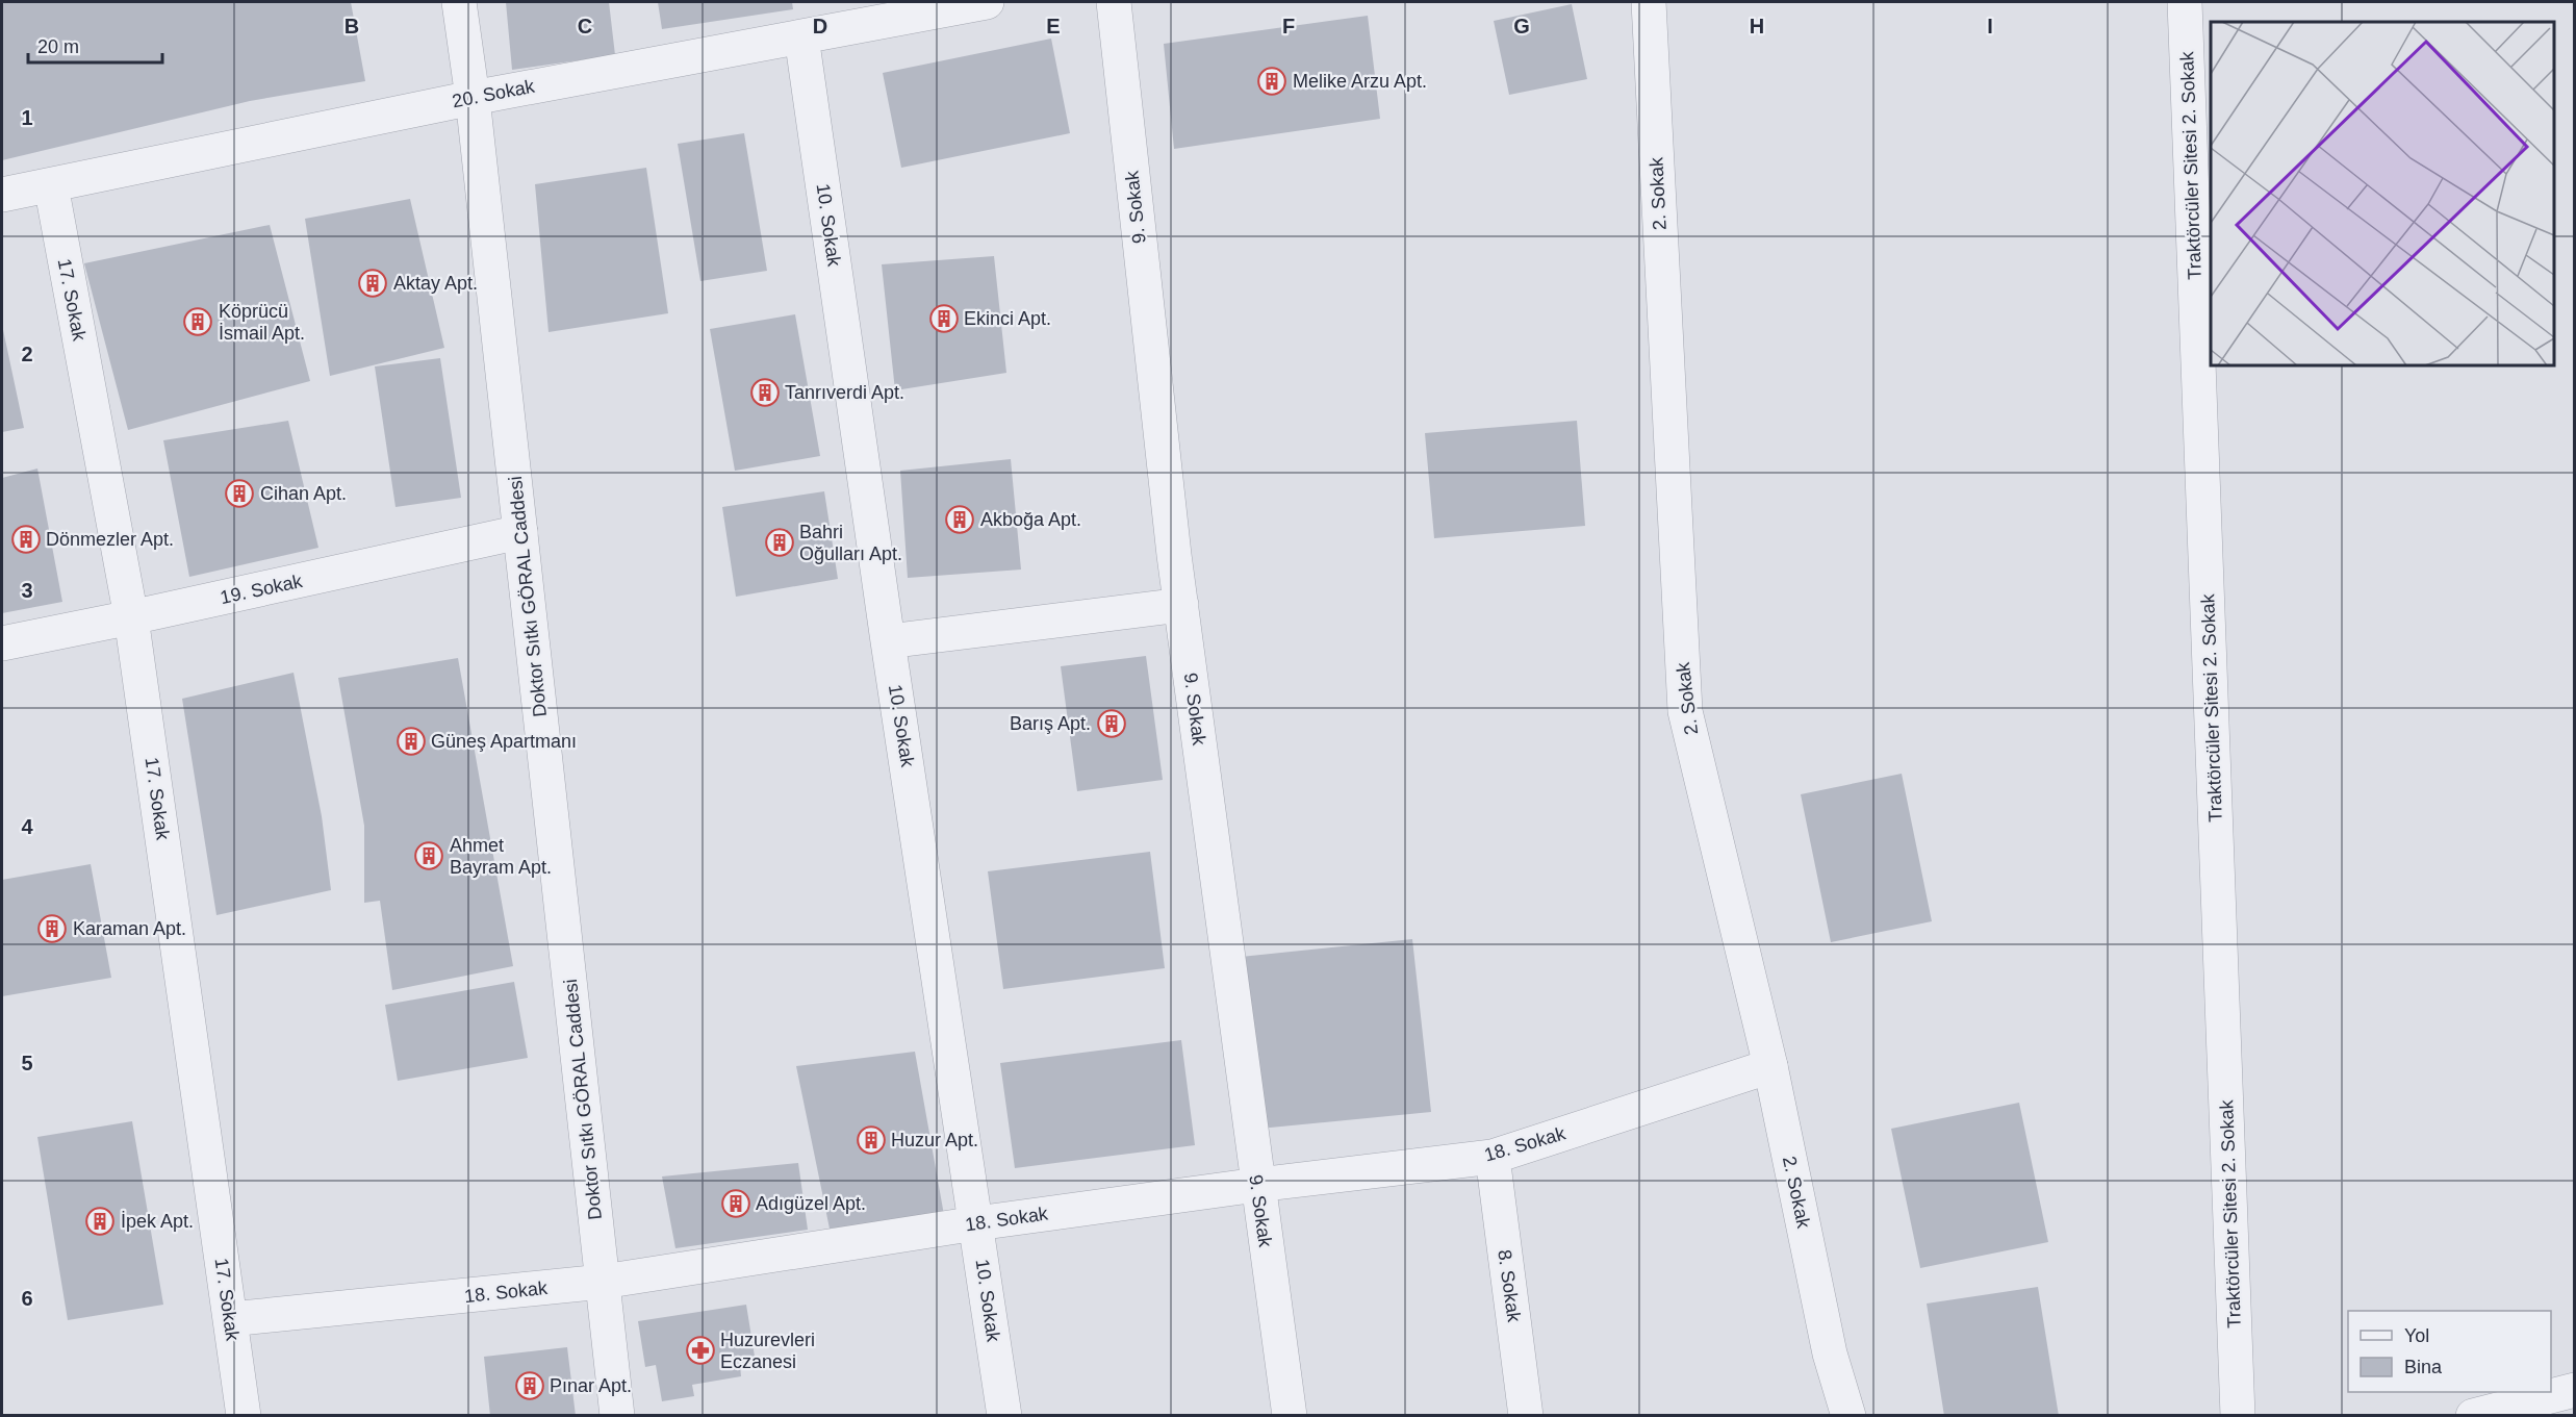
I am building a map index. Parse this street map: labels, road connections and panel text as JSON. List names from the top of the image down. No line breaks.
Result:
{"streets":{"street":["20. Sokak","Traktörcüler Sitesi 2. Sokak","2. Sokak","9. Sokak","10. Sokak","17. Sokak","19. Sokak","Doktor Sıtkı GÖRAL Caddesi","18. Sokak","8. Sokak"]},"crossings":[["20. Sokak","10. Sokak"],["20. Sokak","17. Sokak"],["20. Sokak","Doktor Sıtkı GÖRAL Caddesi"],["2. Sokak","18. Sokak"],["9. Sokak","18. Sokak"],["10. Sokak","18. Sokak"],["17. Sokak","19. Sokak"],["17. Sokak","18. Sokak"],["19. Sokak","Doktor Sıtkı GÖRAL Caddesi"],["Doktor Sıtkı GÖRAL Caddesi","18. Sokak"],["18. Sokak","8. Sokak"]],"places":{"building":["Melike Arzu Apt.","Aktay Apt.","Ekinci Apt.","Köprücü İsmail Apt.","Tanrıverdi Apt.","Cihan Apt.","Akboğa Apt.","Dönmezler Apt.","Bahri Oğulları Apt.","Barış Apt.","Güneş Apartmanı","Ahmet Bayram Apt.","Karaman Apt.","Huzur Apt.","Adıgüzel Apt.","İpek Apt.","Pınar Apt."],"pharmacy":["Huzurevleri Eczanesi"]},"legend":["Yol","Bina"],"scale_bar":"20 m","grid":{"columns":["B","C","D","E","F","G","H","I"],"rows":["1","2","3","4","5","6"]}}
